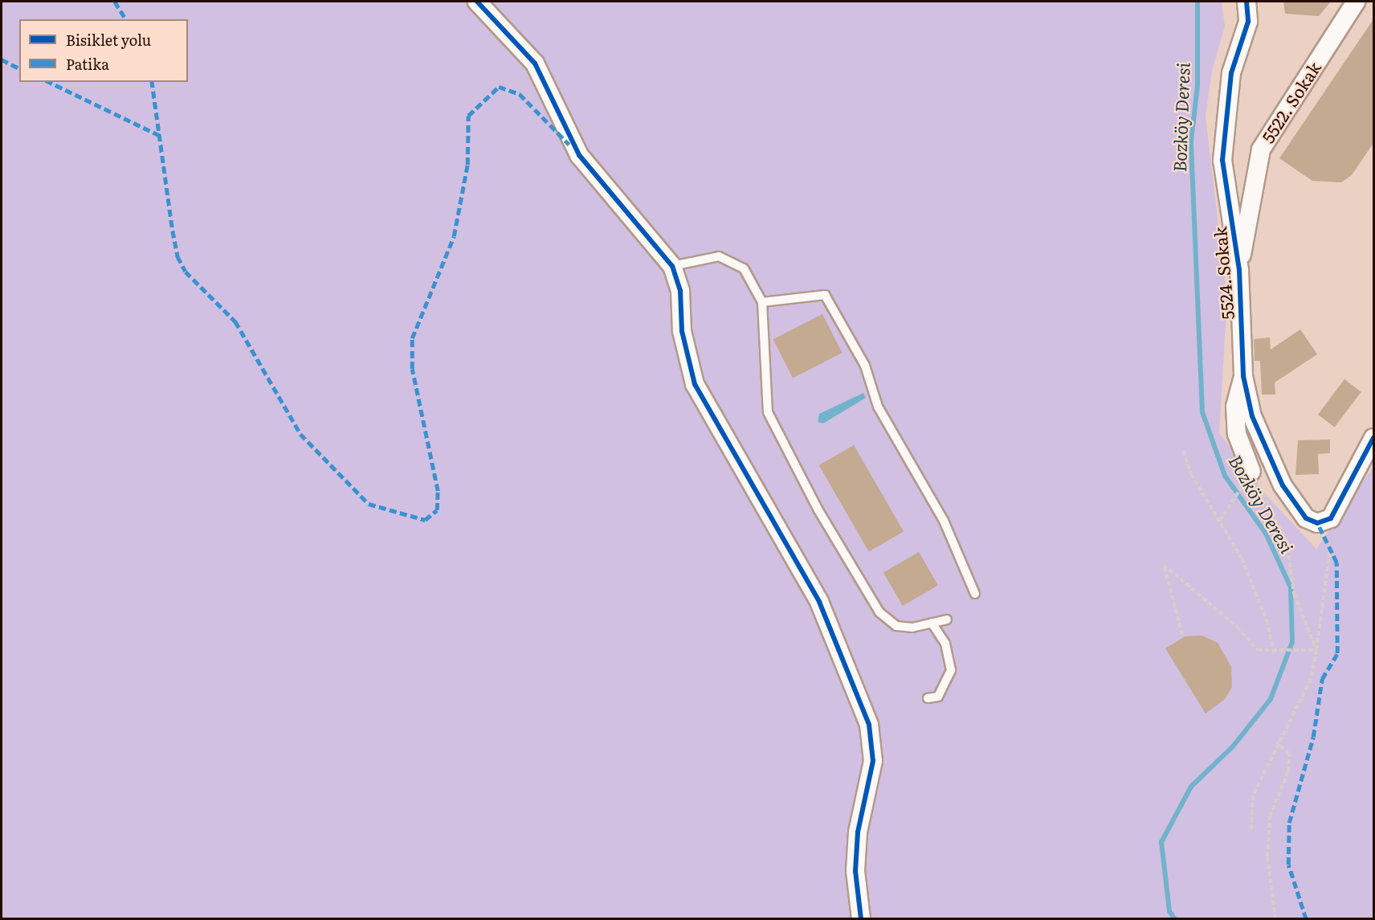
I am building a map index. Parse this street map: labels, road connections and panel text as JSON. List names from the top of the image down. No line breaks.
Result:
{"streets":{"street":["5522. Sokak","5524. Sokak"]},"crossings":[["5522. Sokak","5524. Sokak"]],"water":["Bozköy Deresi"],"legend":["Bisiklet yolu","Patika"]}
